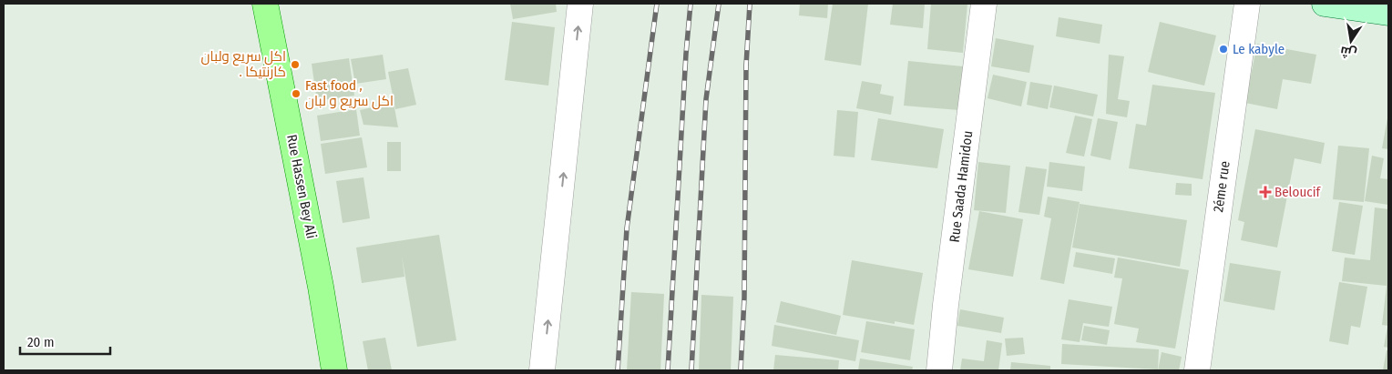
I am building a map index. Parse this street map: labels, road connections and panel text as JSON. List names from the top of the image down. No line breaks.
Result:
{"streets":{"main road":["Rue Hassen Bey Ali"],"street":["Rue Saada Hamidou","2éme rue"]},"places":{"other":["Le kabyle","اكل سريع ولبان . كارنتيكا","Fast food , اكل سريع و لبان"],"health":["Beloucif"]},"scale_bar":"20 m","north":"bottom"}
